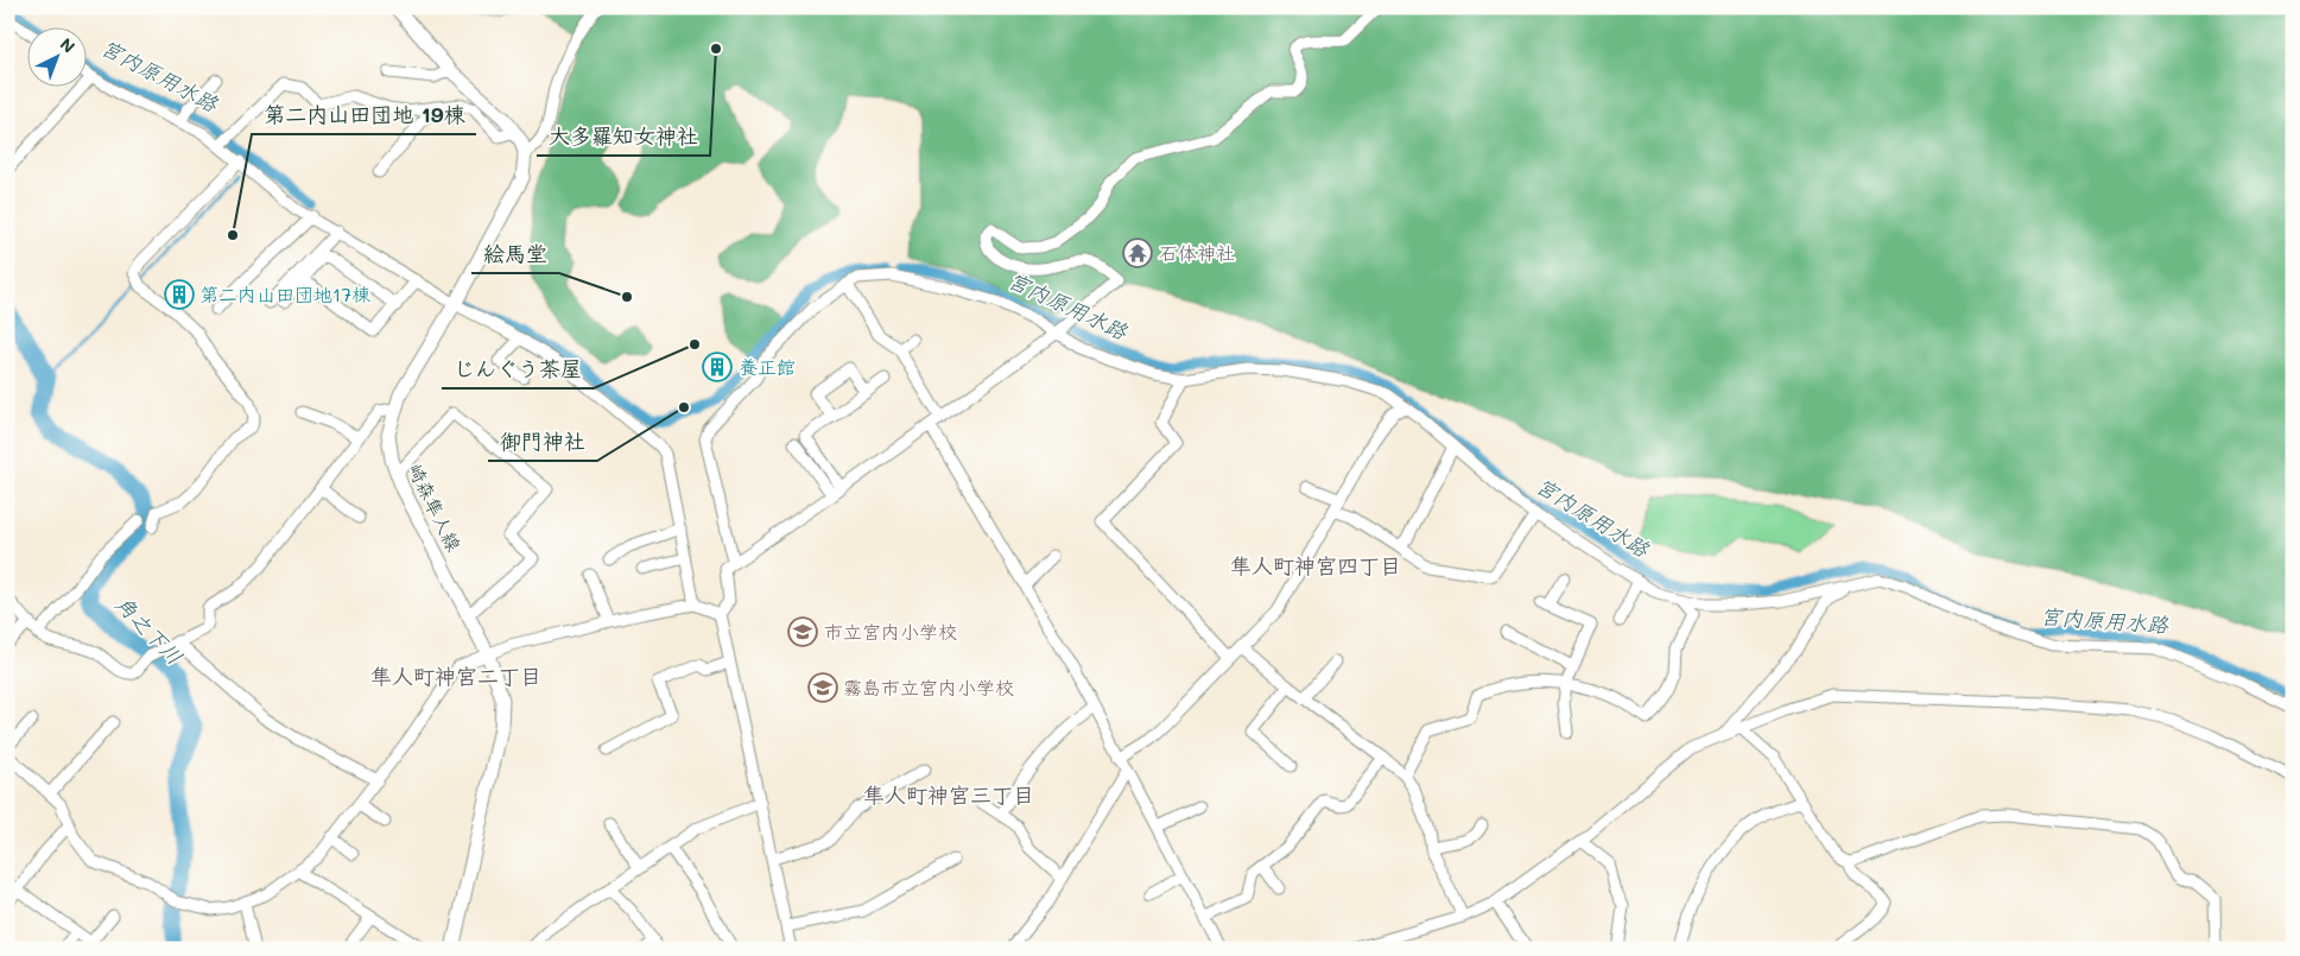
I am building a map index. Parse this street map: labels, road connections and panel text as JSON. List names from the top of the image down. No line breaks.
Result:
{"streets":{"main road":["崎森隼人線"]},"districts":["隼人町神宮四丁目","隼人町神宮二丁目","隼人町神宮三丁目"],"water":["宮内原用水路","角之下川"],"places":{"other":["大多羅知女神社","第二内山田団地 19棟","絵馬堂","じんぐう茶屋","御門神社"],"temple":["石体神社"],"building":["第二内山田団地17棟","養正館"],"school or university":["市立宮内小学校","霧島市立宮内小学校"]},"north":"top right"}
